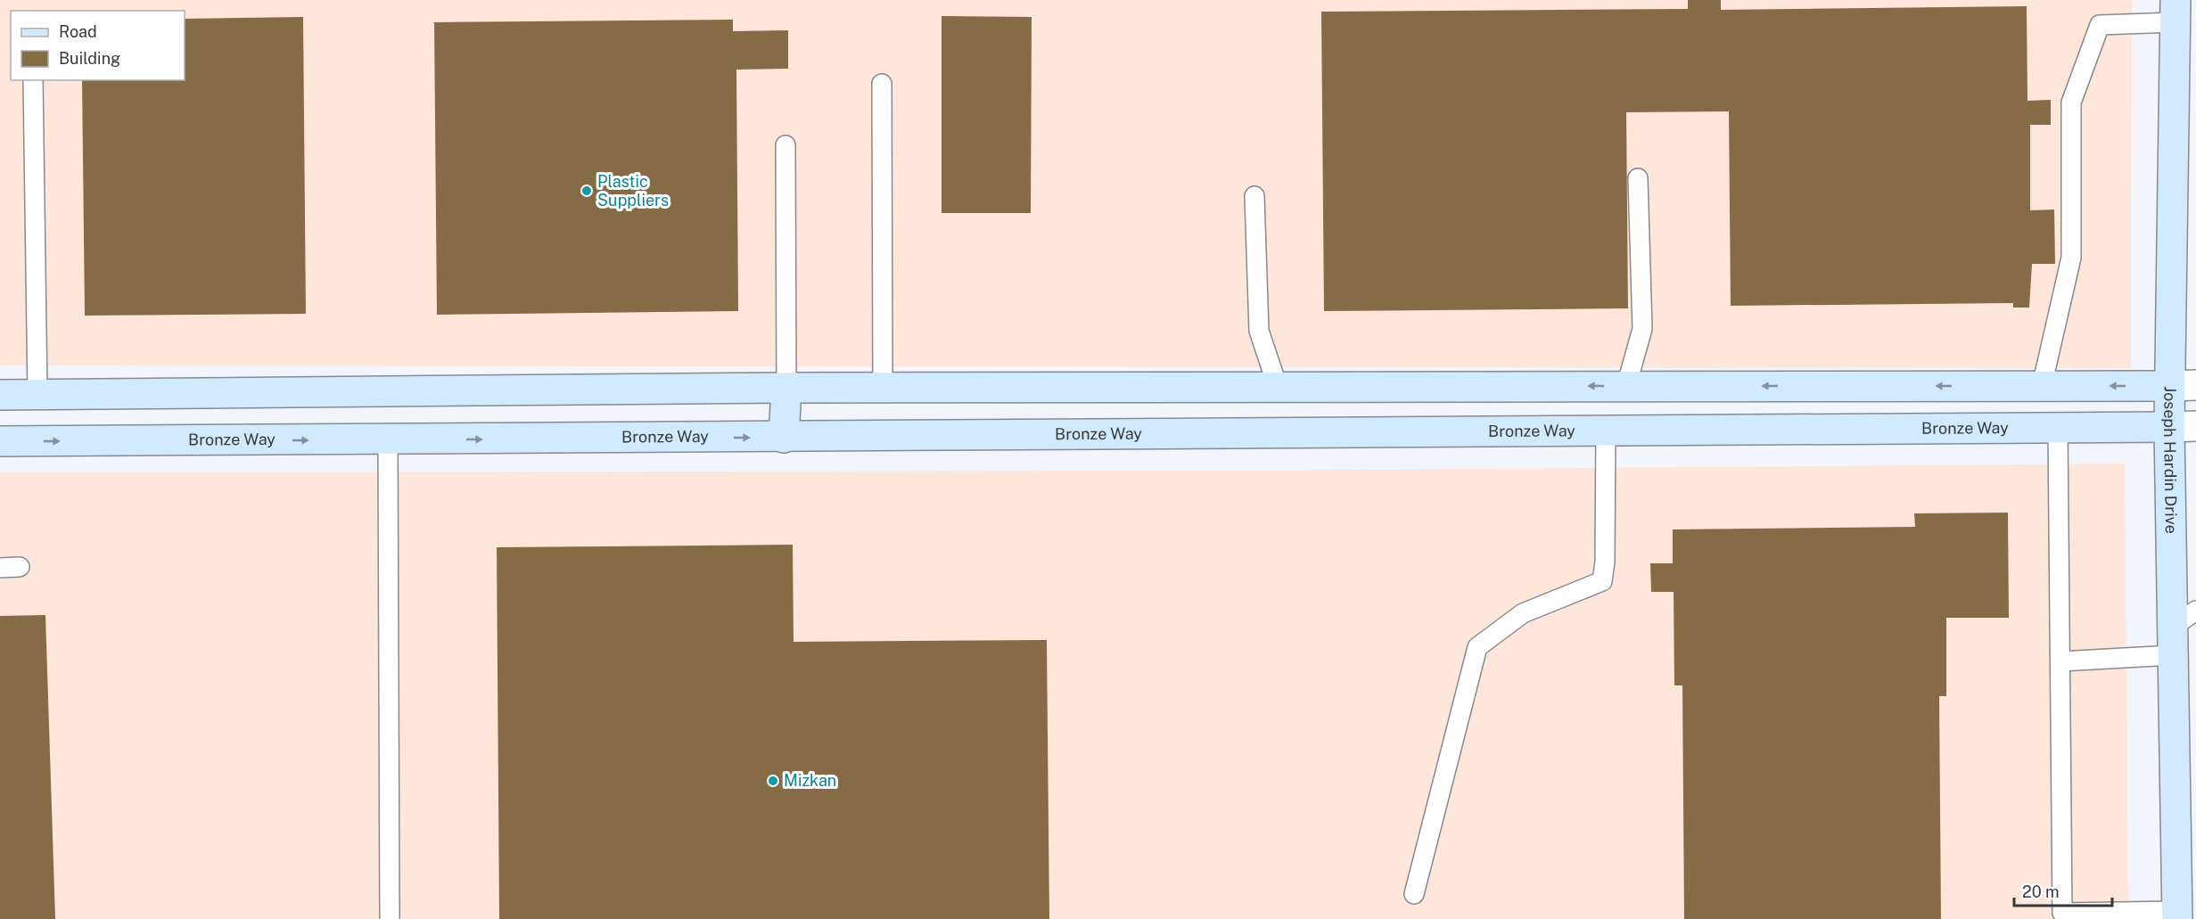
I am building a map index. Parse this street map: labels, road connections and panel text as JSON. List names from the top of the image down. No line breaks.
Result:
{"streets":{"street":["Bronze Way","Joseph Hardin Drive"]},"crossings":[["Bronze Way","Joseph Hardin Drive"]],"places":["Plastic Suppliers","Mizkan"],"legend":["Road","Building"],"scale_bar":"20 m"}
